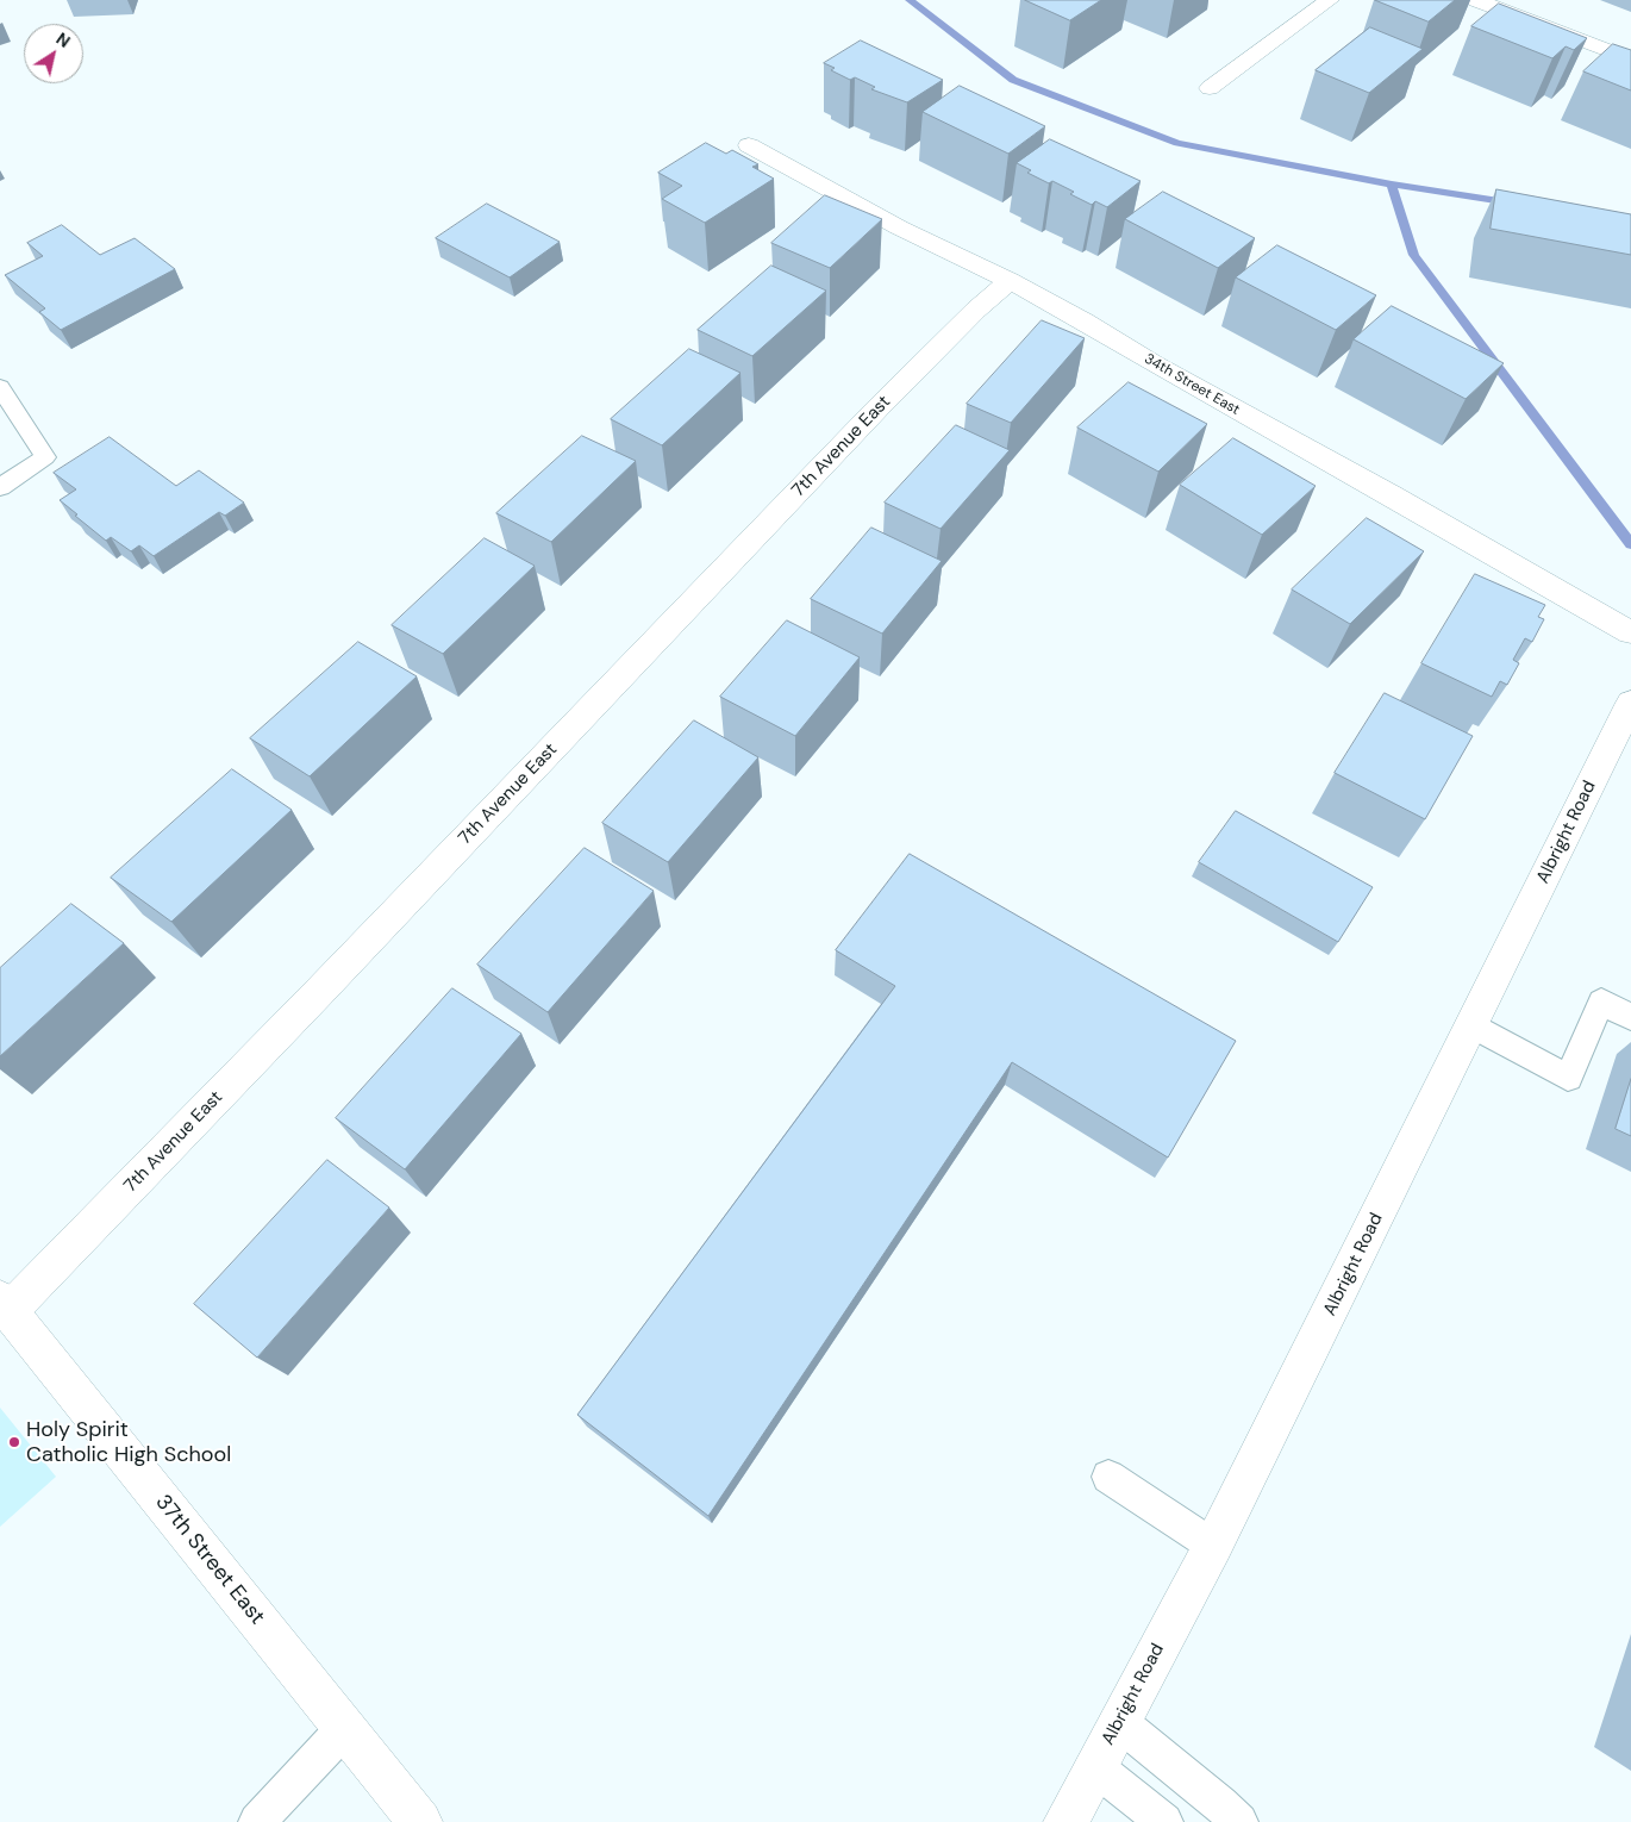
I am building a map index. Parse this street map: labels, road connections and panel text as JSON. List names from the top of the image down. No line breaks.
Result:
{"streets":{"street":["34th Street East","7th Avenue East","Albright Road","37th Street East"]},"crossings":[["34th Street East","7th Avenue East"],["7th Avenue East","37th Street East"]],"places":["Holy Spirit Catholic High School"],"north":"top right"}
